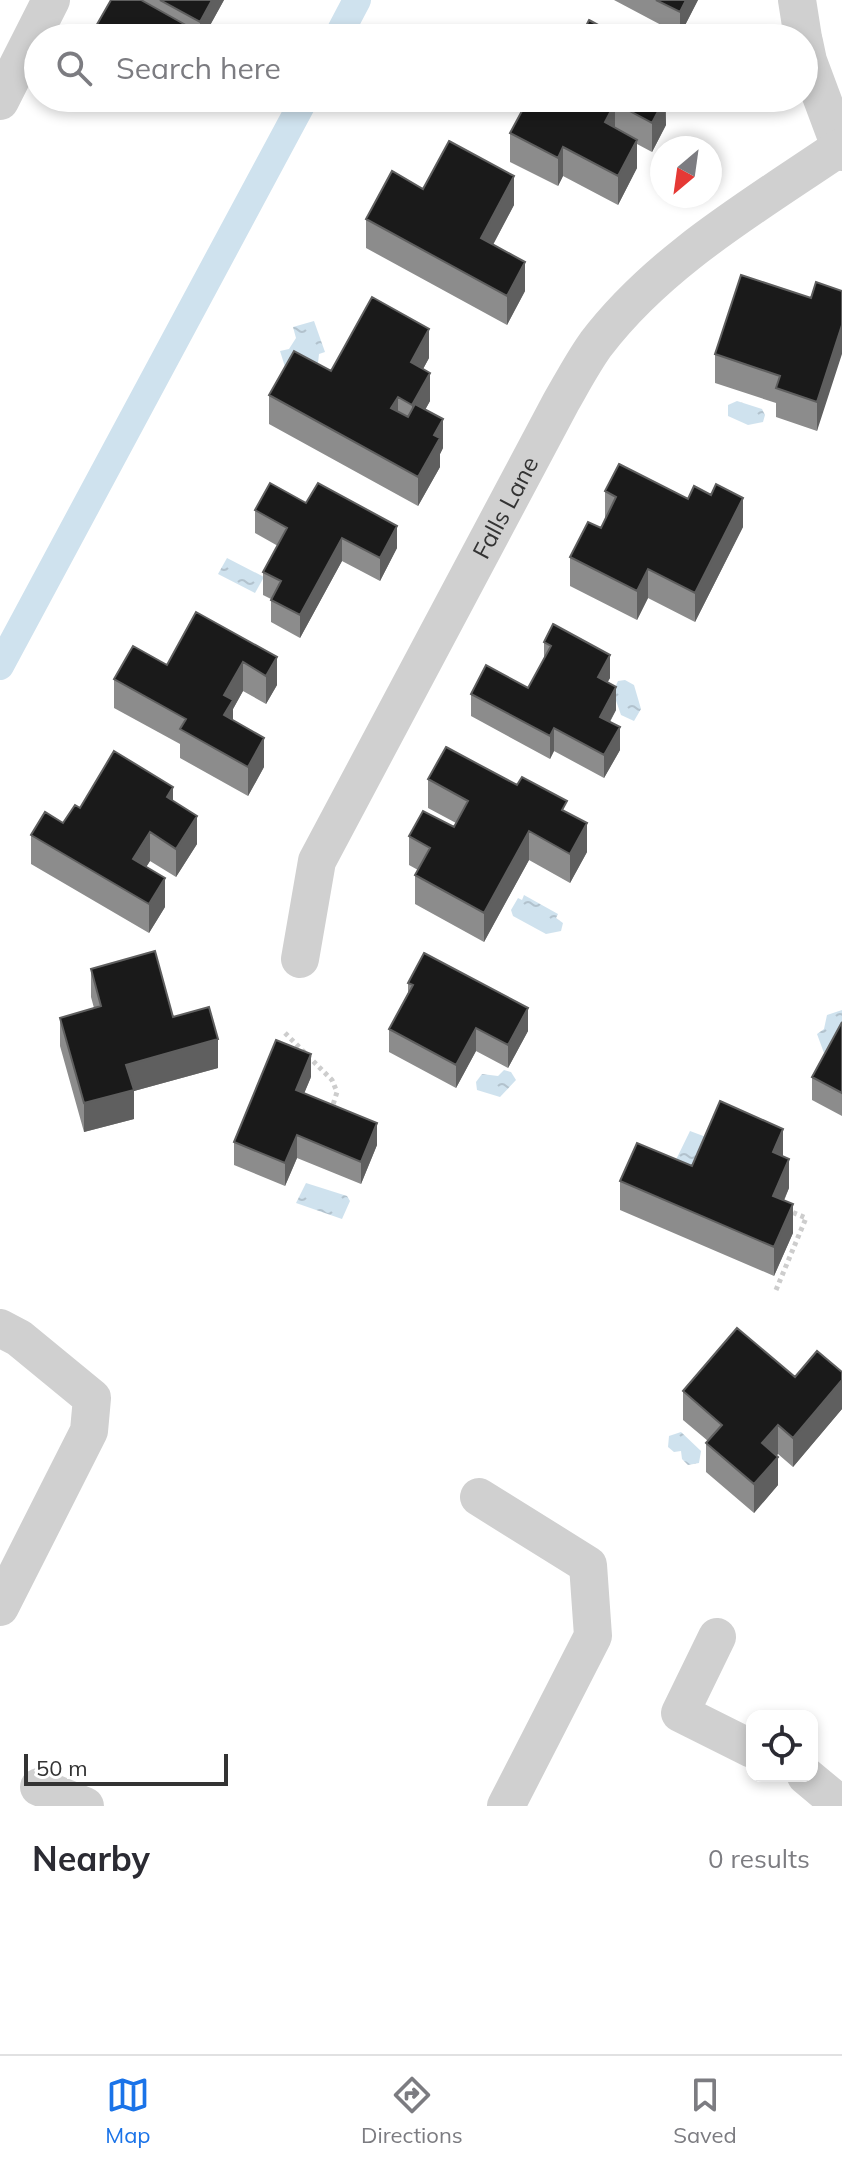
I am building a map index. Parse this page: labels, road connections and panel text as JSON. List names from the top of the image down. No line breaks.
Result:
{"streets":{"street":["Falls Lane"]},"scale_bar":"50 m","north":"bottom left","page":{"search":"Search here","scale":"50 m","heading":["Nearby","0 results"],"nav":["Map","Directions","Saved"]}}
